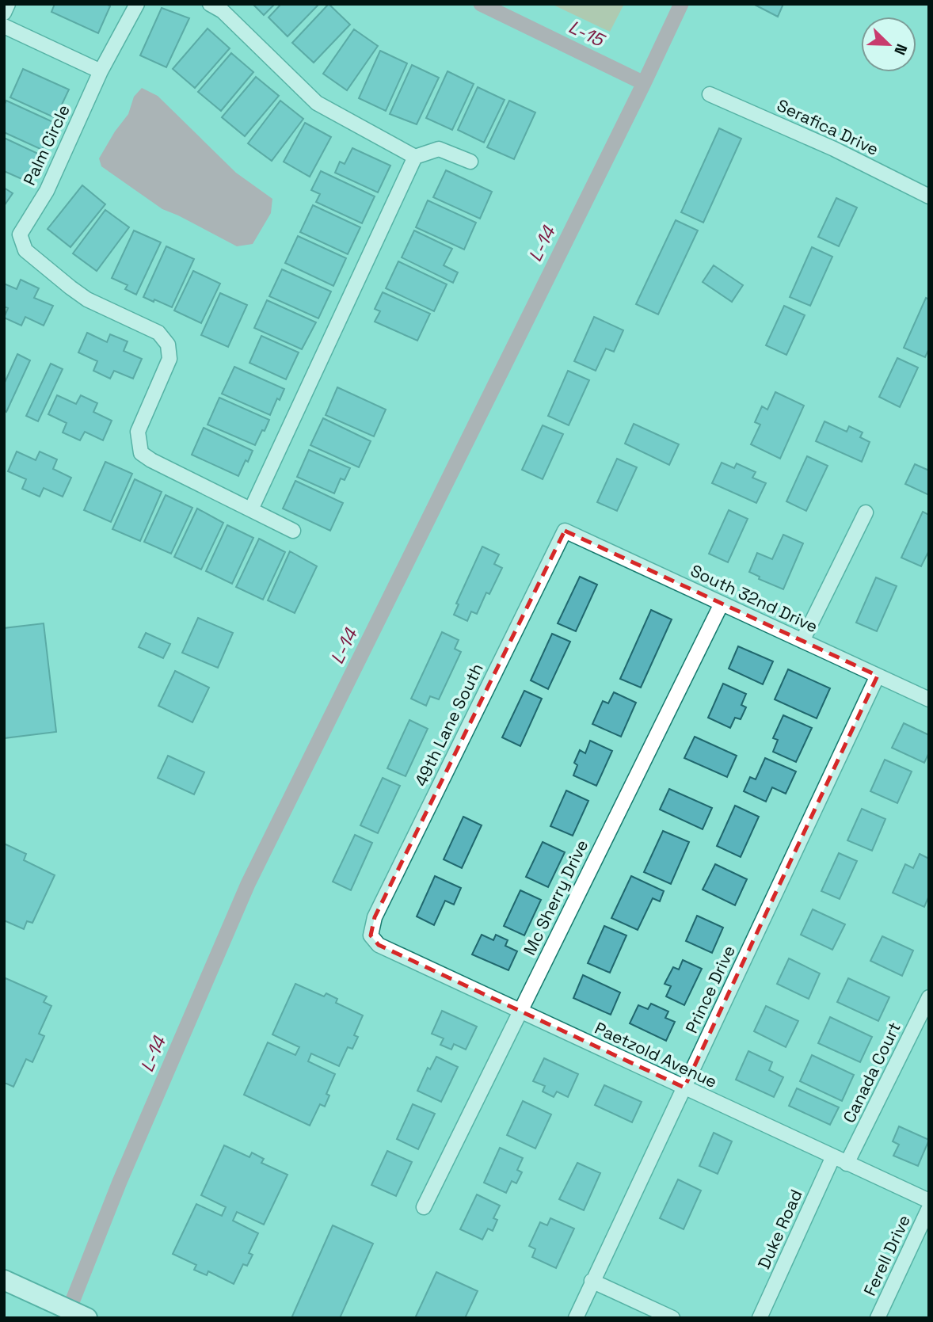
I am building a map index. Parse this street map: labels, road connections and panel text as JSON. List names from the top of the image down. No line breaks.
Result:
{"streets":{"street":["Serafica Drive","Palm Circle","South 32nd Drive","49th Lane South","Mc Sherry Drive","Prince Drive","Paetzold Avenue","Canada Court","Duke Road","Ferell Drive"]},"crossings":[["South 32nd Drive","49th Lane South"],["South 32nd Drive","Mc Sherry Drive"],["South 32nd Drive","Prince Drive"],["49th Lane South","Paetzold Avenue"],["Mc Sherry Drive","Paetzold Avenue"],["Prince Drive","Paetzold Avenue"],["Paetzold Avenue","Canada Court"],["Paetzold Avenue","Duke Road"]],"water":["L-15","L-14"],"north":"bottom right"}
